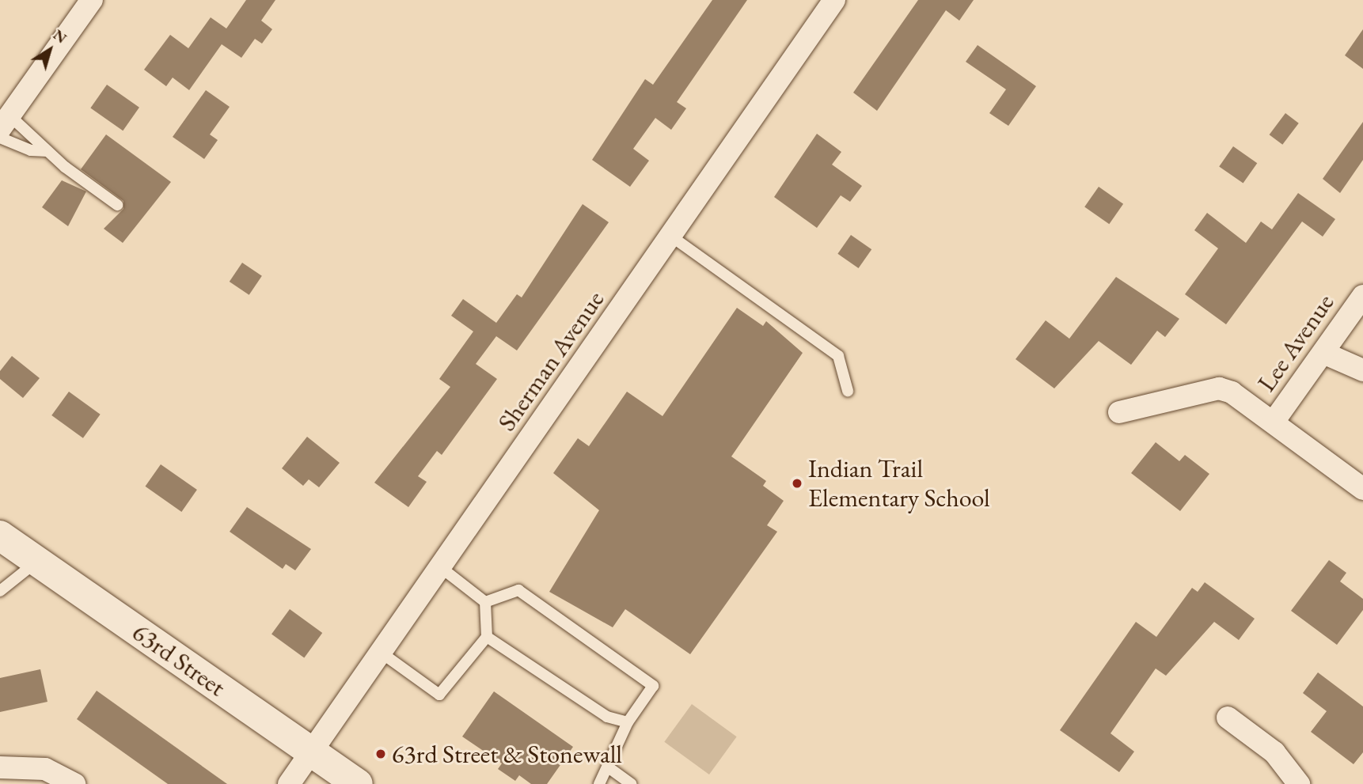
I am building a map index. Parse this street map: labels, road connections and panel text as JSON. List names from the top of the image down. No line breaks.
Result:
{"streets":{"main road":["63rd Street"],"street":["Lee Avenue","Sherman Avenue"]},"crossings":[["Sherman Avenue","63rd Street"]],"places":["Indian Trail Elementary School","63rd Street & Stonewall"],"north":"top right"}
